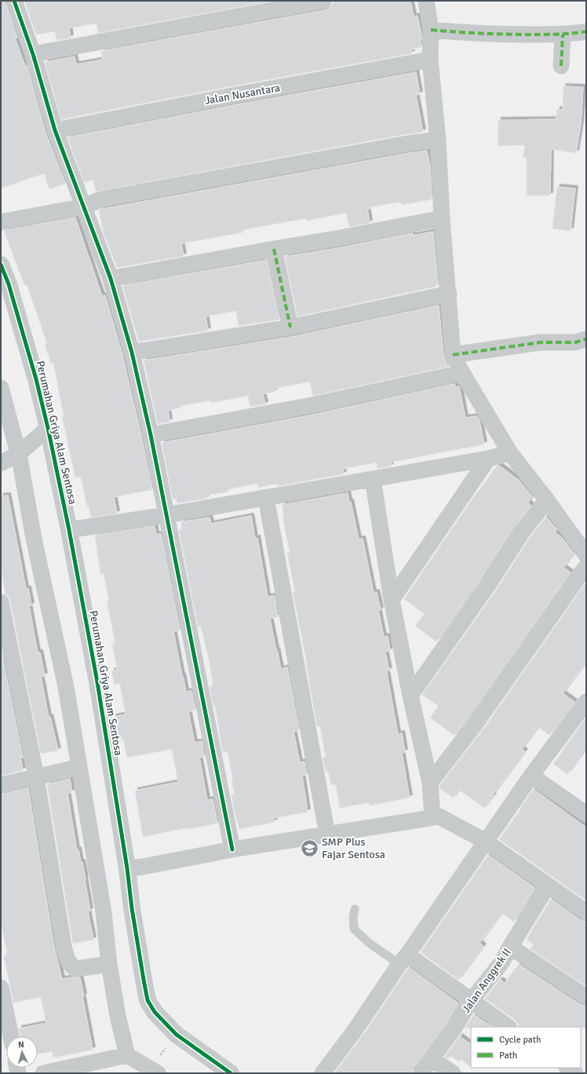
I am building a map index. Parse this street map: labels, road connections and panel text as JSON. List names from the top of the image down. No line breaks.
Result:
{"streets":{"street":["Jalan Nusantara","Perumahan Griya Alam Sentosa","Jalan Anggrek II"]},"places":{"school or university":["SMP Plus Fajar Sentosa"]},"legend":["Cycle path","Path"],"north":"top"}
